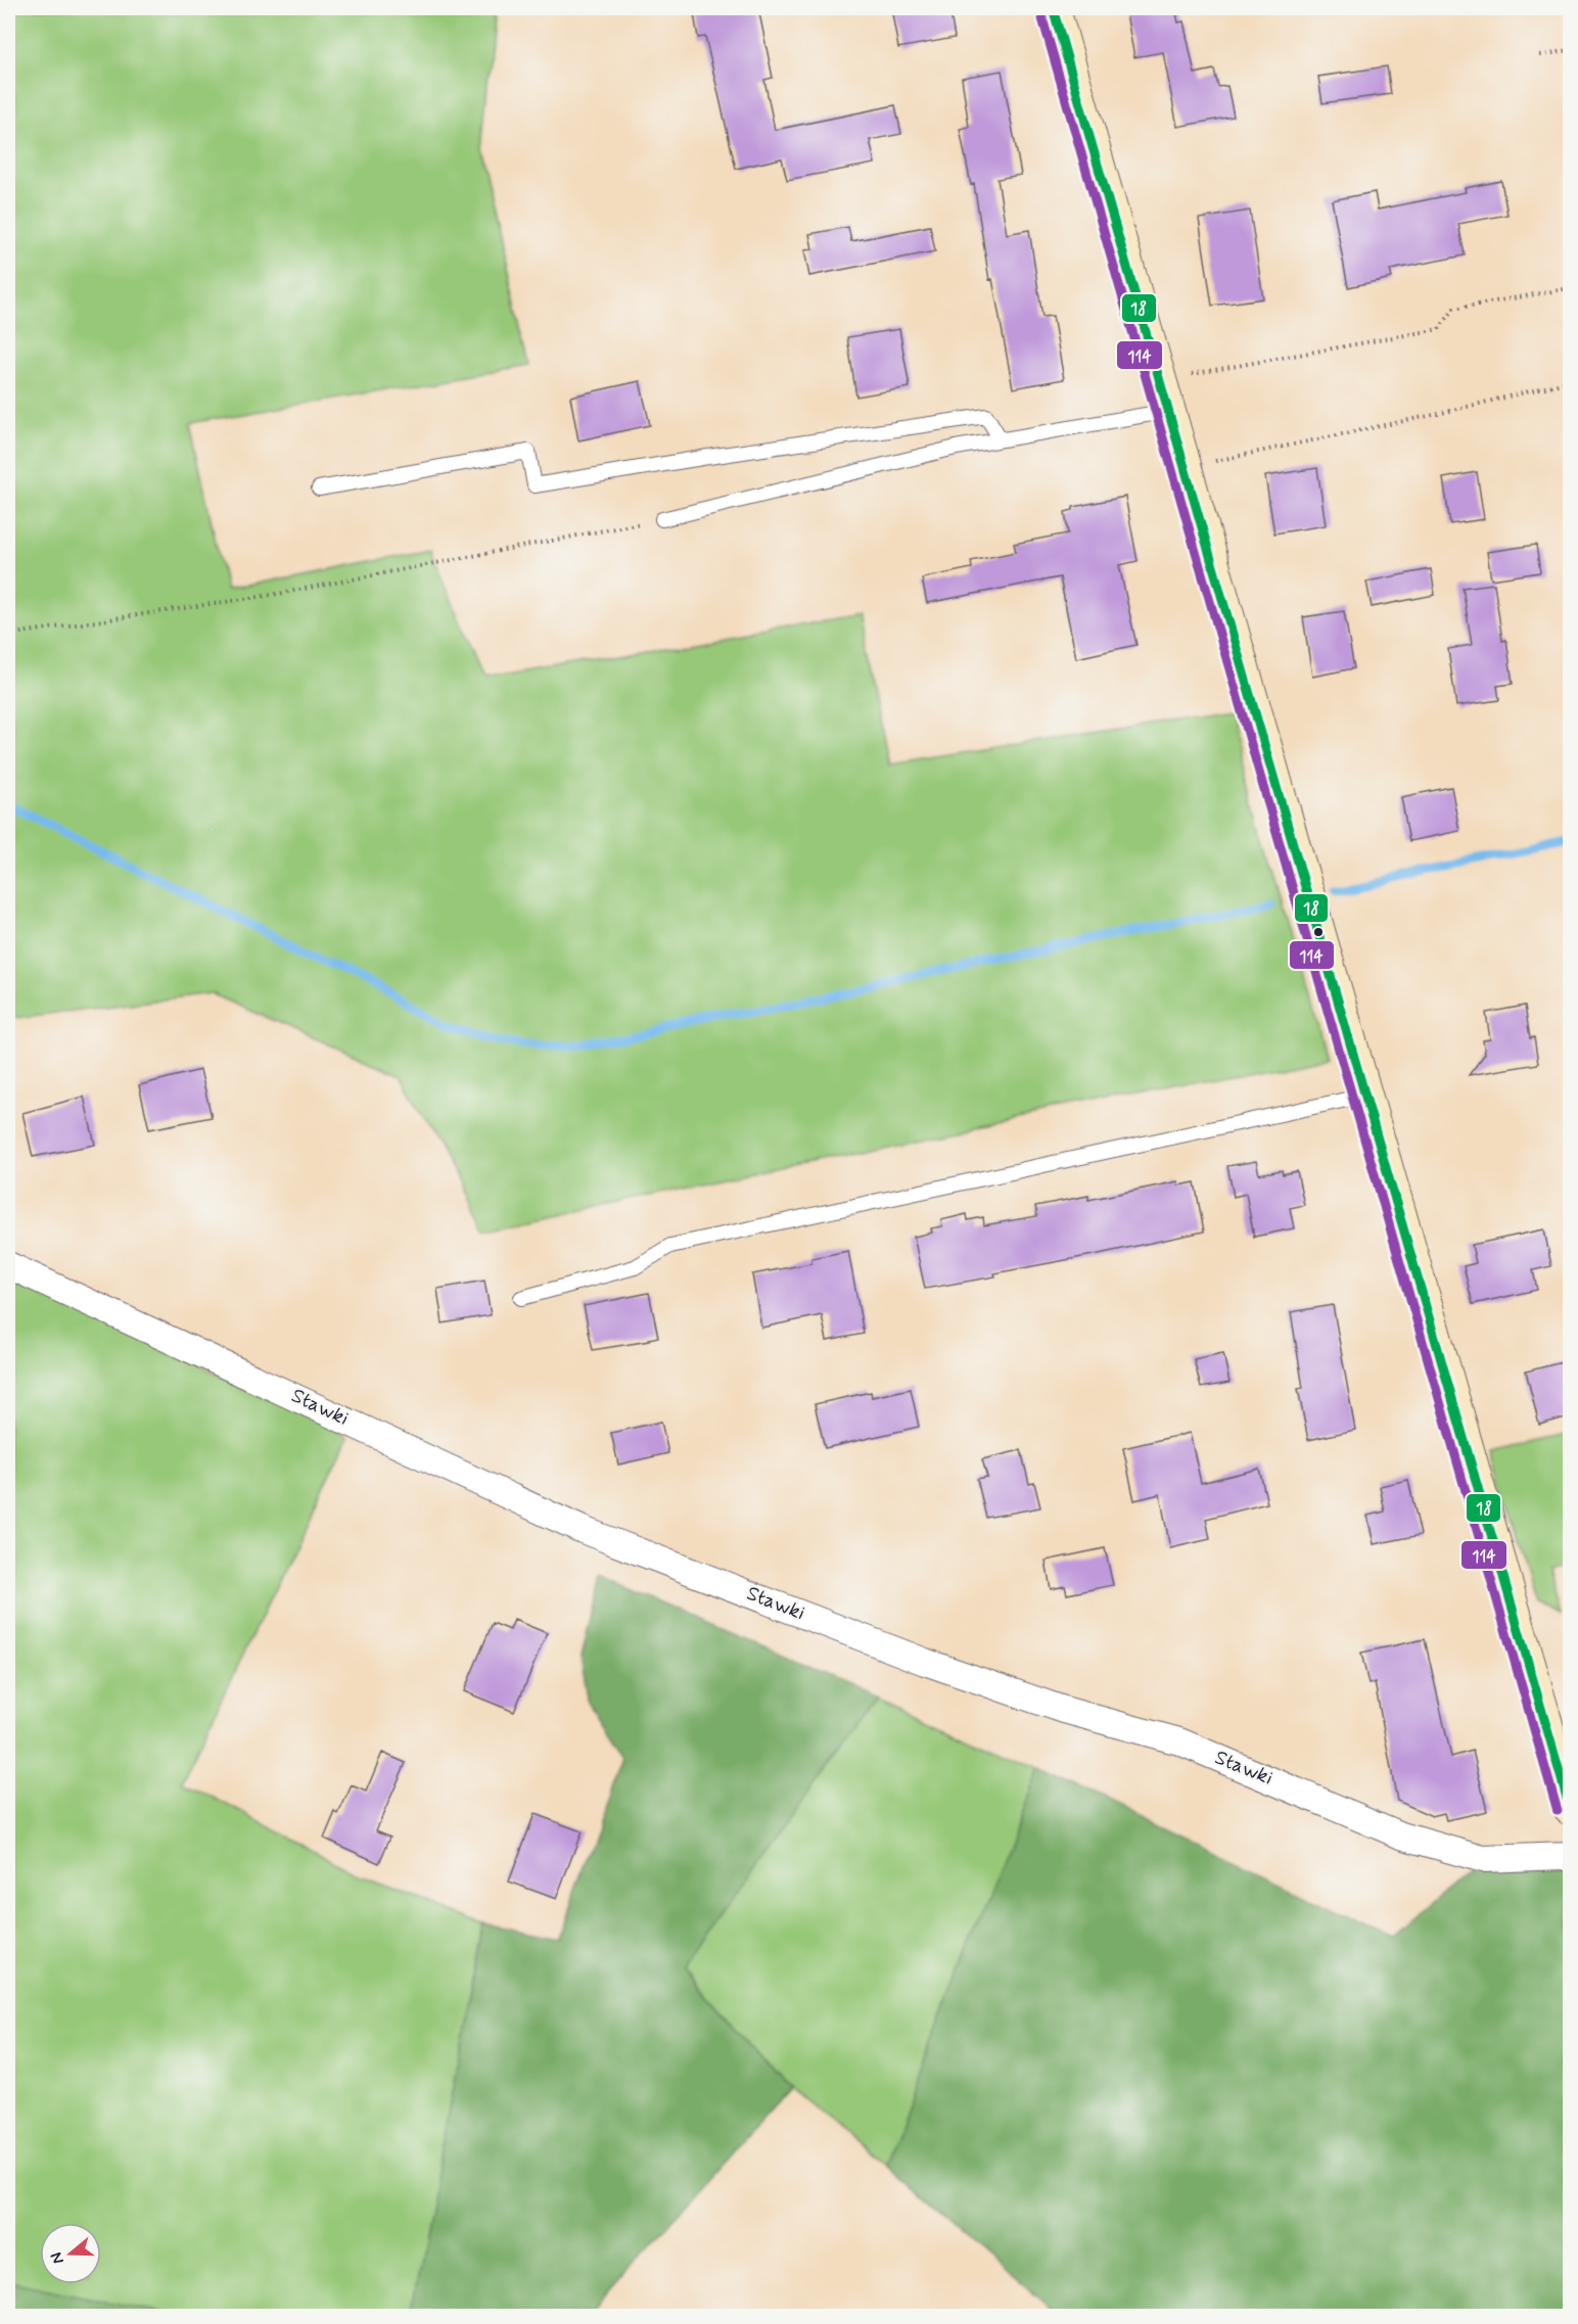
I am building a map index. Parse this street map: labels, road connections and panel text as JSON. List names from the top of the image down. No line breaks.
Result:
{"streets":{"street":["Stawki"]},"lines":["transit line 18","transit line 114"],"north":"left"}
